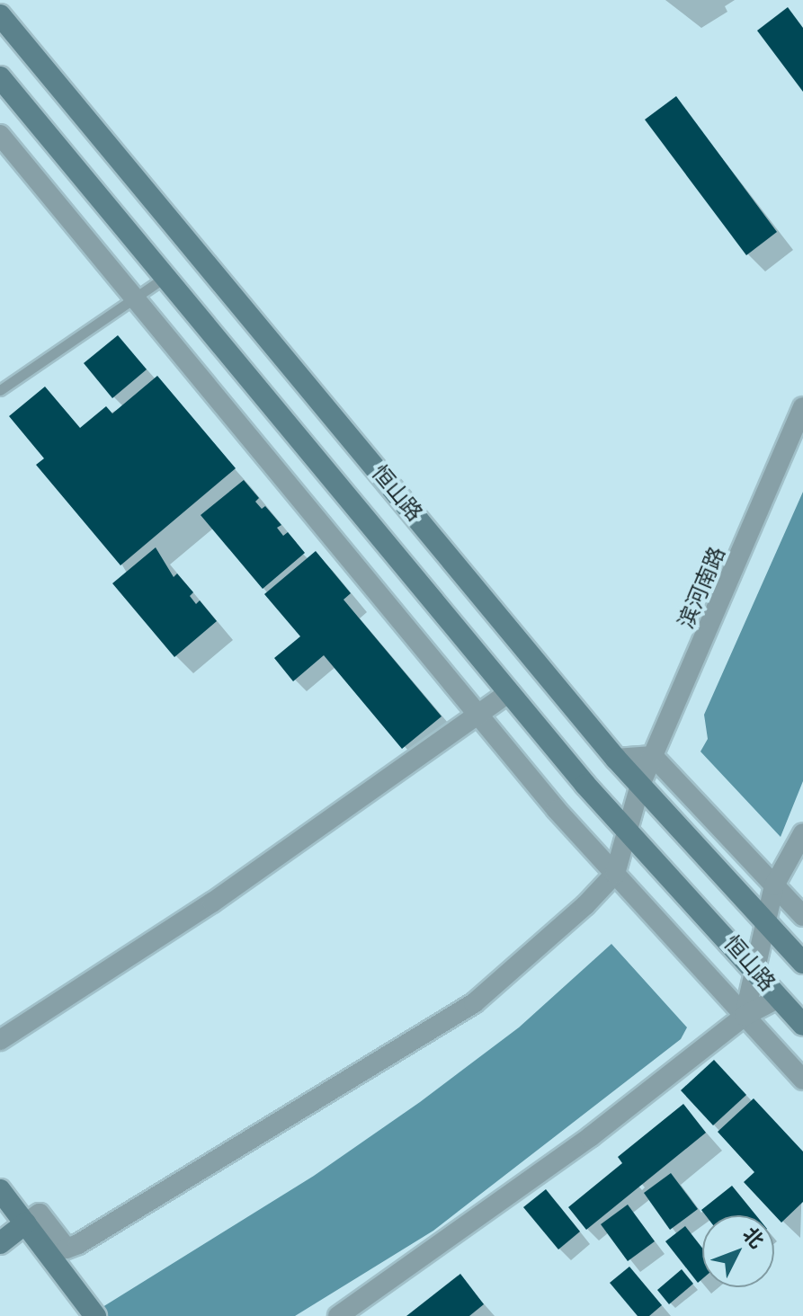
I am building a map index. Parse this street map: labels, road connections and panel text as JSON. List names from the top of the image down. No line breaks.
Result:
{"streets":{"main road":["恒山路"],"street":["滨河南路"]},"crossings":[["恒山路","滨河南路"]],"north":"top right"}
